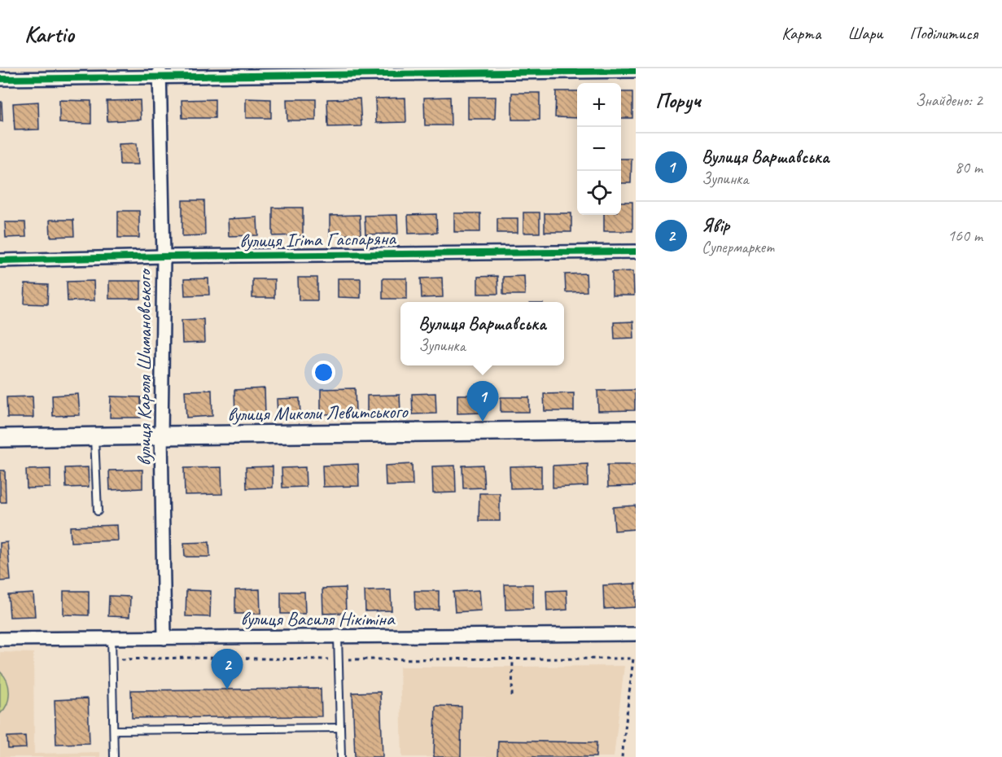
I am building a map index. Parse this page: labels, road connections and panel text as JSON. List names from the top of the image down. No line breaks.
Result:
{"streets":{"main road":["вулиця Миколи Левитського"],"street":["вулиця Ігіта Гаспаряна","вулиця Кароля Шимановського","вулиця Василя Нікітіна"]},"crossings":[["вулиця Ігіта Гаспаряна","вулиця Кароля Шимановського"],["вулиця Кароля Шимановського","вулиця Миколи Левитського"],["вулиця Кароля Шимановського","вулиця Василя Нікітіна"]],"page":{"header":"Kartio","nav":["Карта","Шари","Поділитися"],"heading":["Поруч","Знайдено: 2"],"map_buttons":["+","−"],"list":[{"mark":"1","name":"Вулиця Варшавська","note":"Зупинка","value":"80 m"},{"mark":"2","name":"Явір","note":"Супермаркет","value":"160 m"}],"popup":["Вулиця Варшавська","Зупинка"],"pins":["1","2"]}}
